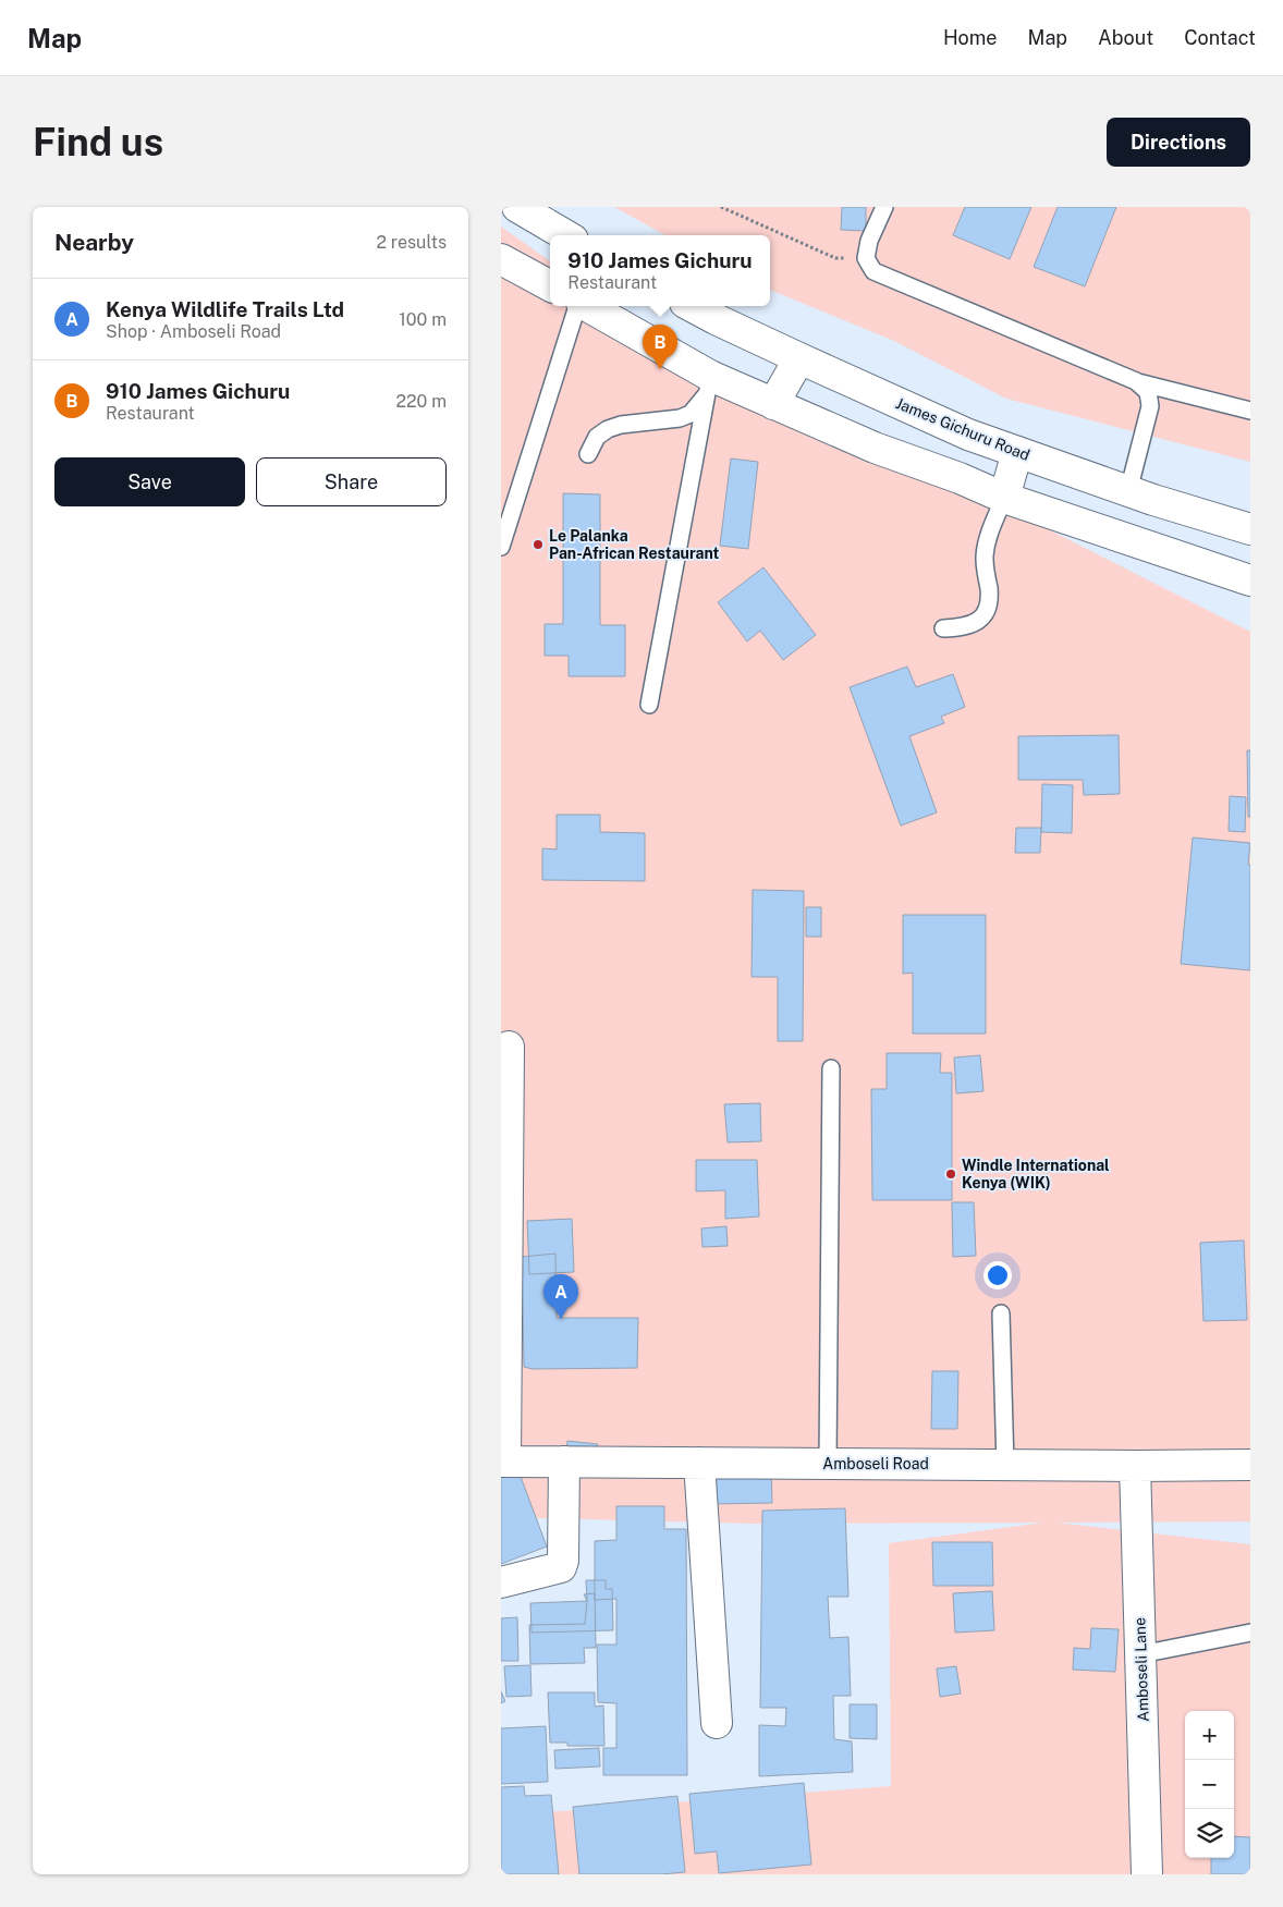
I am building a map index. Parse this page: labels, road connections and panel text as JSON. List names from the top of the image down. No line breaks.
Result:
{"streets":{"street":["James Gichuru Road","Amboseli Road","Amboseli Lane"]},"crossings":[["Amboseli Road","Amboseli Lane"]],"places":["Le Palanka Pan-African Restaurant","Windle International Kenya (WIK)"],"page":{"header":"Map","nav":["Home","Map","About","Contact"],"buttons":["Directions",["Save","Share"]],"title":"Find us","heading":["Nearby","2 results"],"popup":["910 James Gichuru","Restaurant"],"list":[{"mark":"A","name":"Kenya Wildlife Trails Ltd","note":"Shop · Amboseli Road","value":"100 m"},{"mark":"B","name":"910 James Gichuru","note":"Restaurant","value":"220 m"}],"pins":["B","A"],"map_buttons":["+","−"]}}
